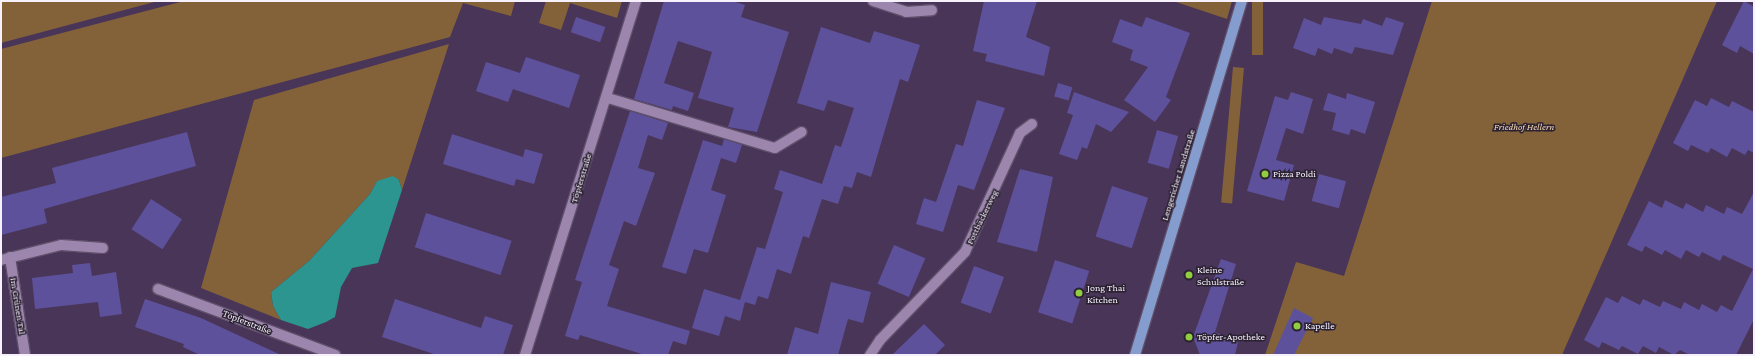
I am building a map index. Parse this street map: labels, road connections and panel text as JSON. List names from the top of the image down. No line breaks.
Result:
{"streets":{"main road":["Lengericher Landstraße"],"street":["Töpferstraße","Pottbäckerweg","Im Grünen Tal"]},"parks":["Friedhof Hellern"],"places":["Pizza Poldi","Kleine Schulstraße","Jong Thai Kitchen","Kapelle","Töpfer-Apotheke"]}
